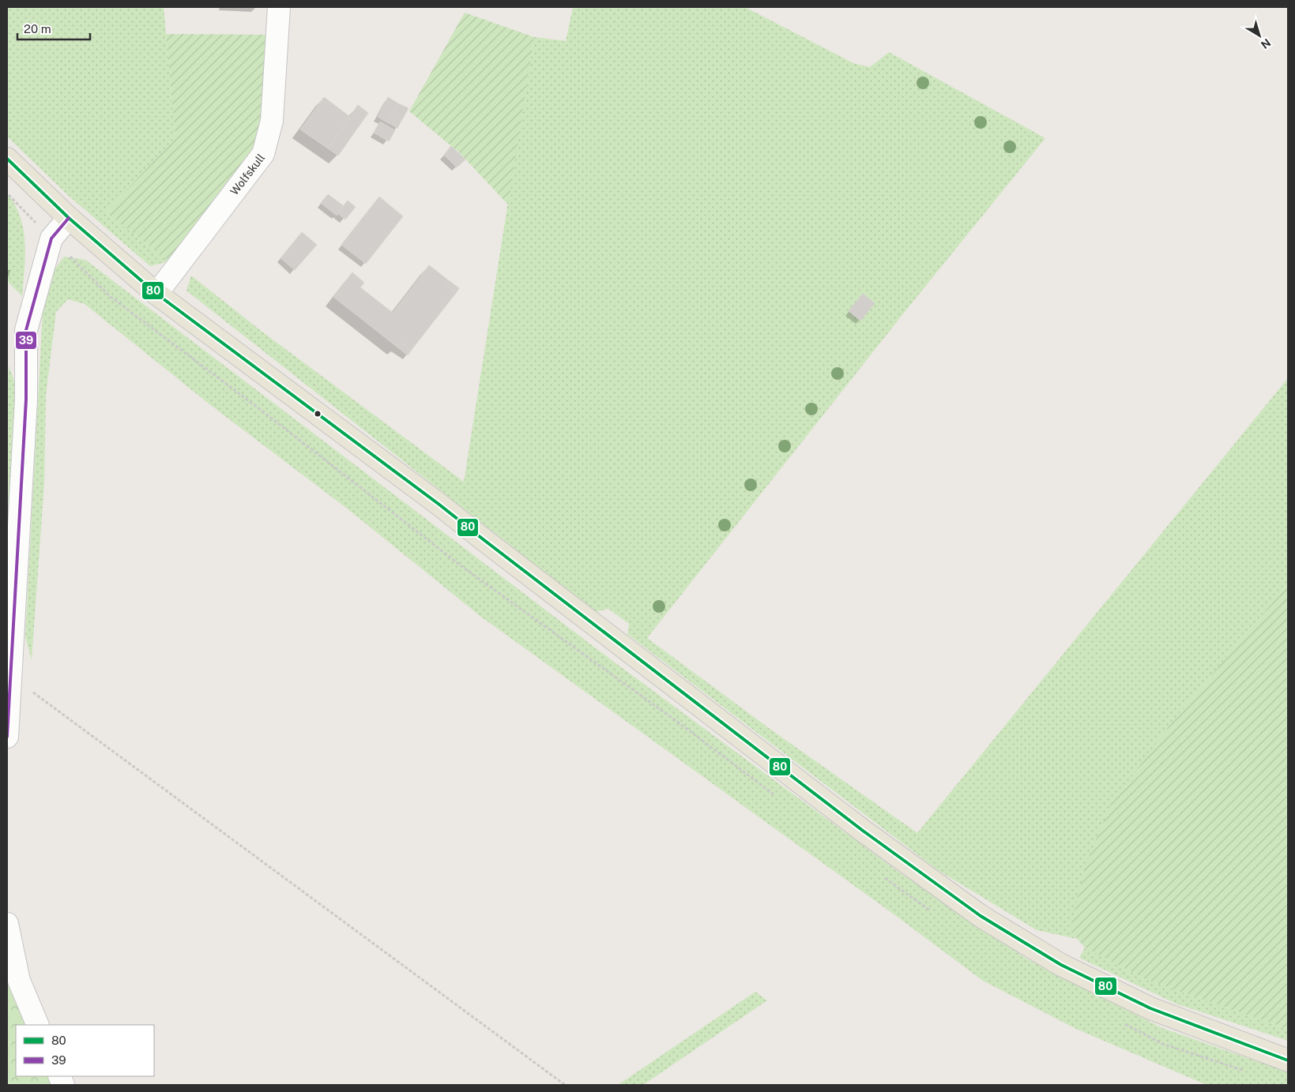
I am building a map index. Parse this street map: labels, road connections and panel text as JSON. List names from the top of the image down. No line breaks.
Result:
{"streets":{"street":["Wolfskull"]},"lines":["transit line 80","transit line 39"],"legend":["80","39"],"scale_bar":"20 m","north":"bottom right"}
